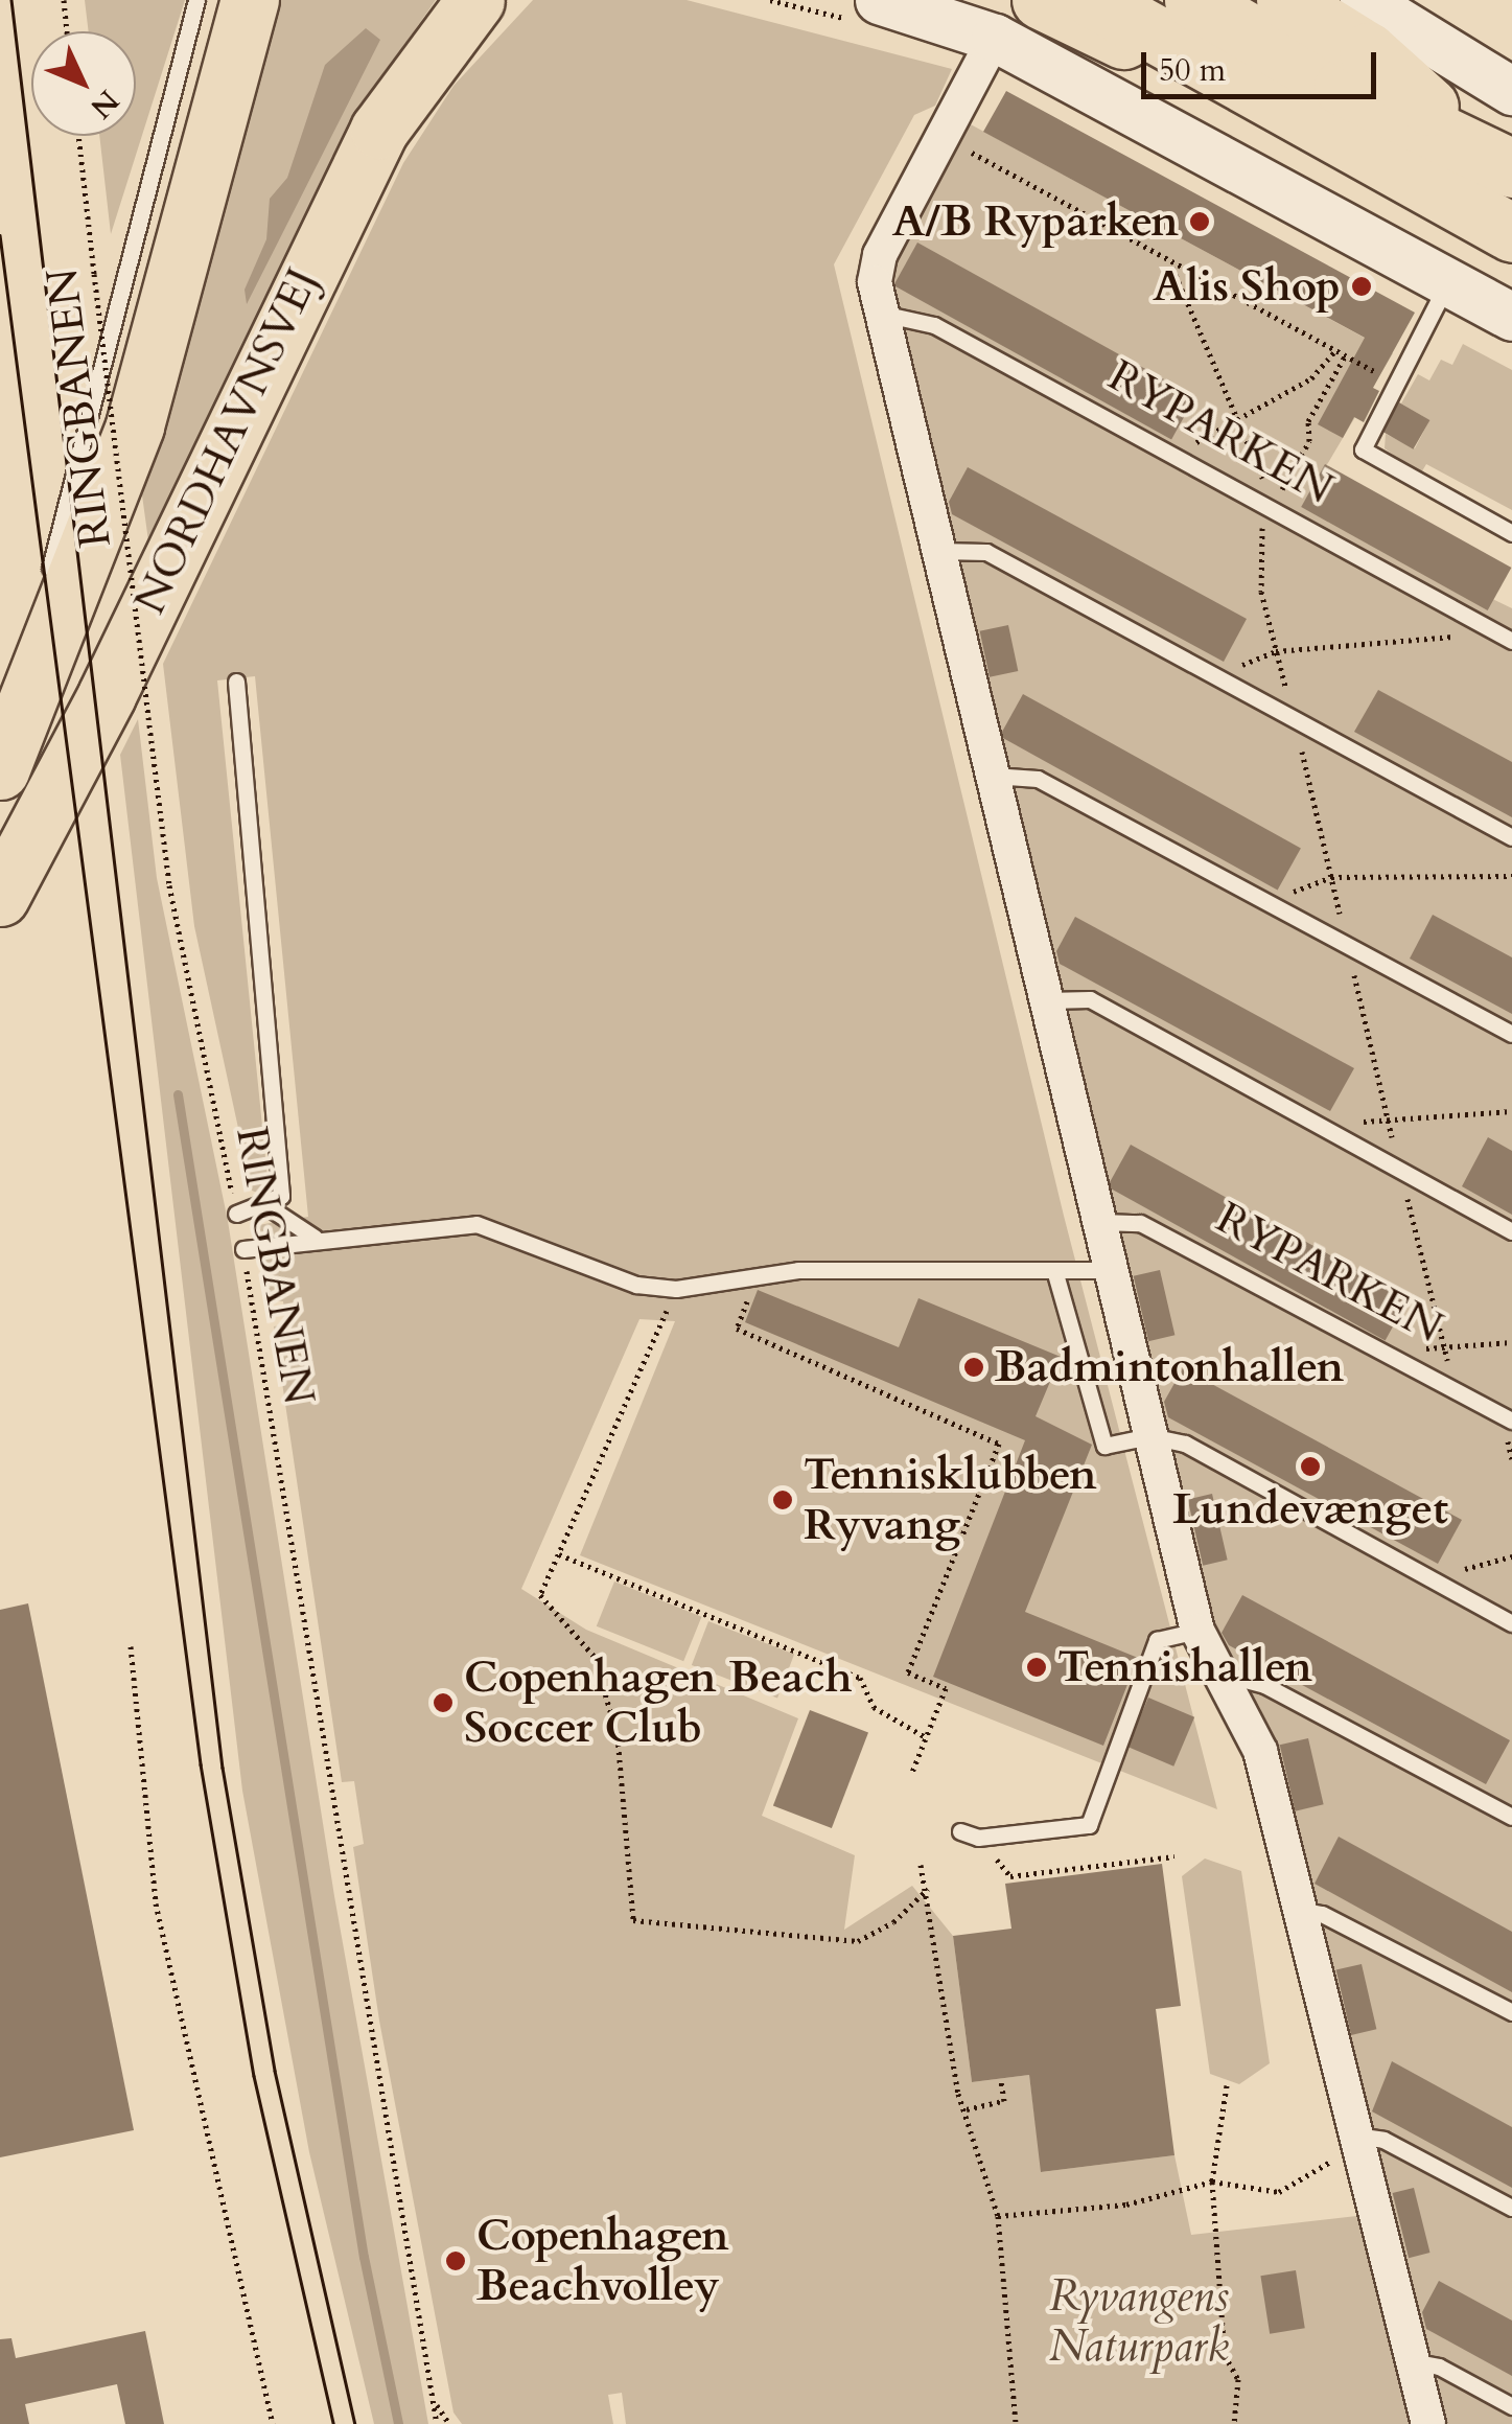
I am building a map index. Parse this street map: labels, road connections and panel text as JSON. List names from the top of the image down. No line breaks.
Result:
{"streets":{"highway":["NORDHAVNSVEJ"],"lane":["RYPARKEN"],"path":["RINGBANEN"]},"parks":["Ryvangens Naturpark"],"places":["A/B Ryparken","Alis Shop","Badmintonhallen","Lundevænget","Tennisklubben Ryvang","Tennishallen","Copenhagen Beach Soccer Club","Copenhagen Beachvolley"],"scale_bar":"50 m","north":"bottom right"}
